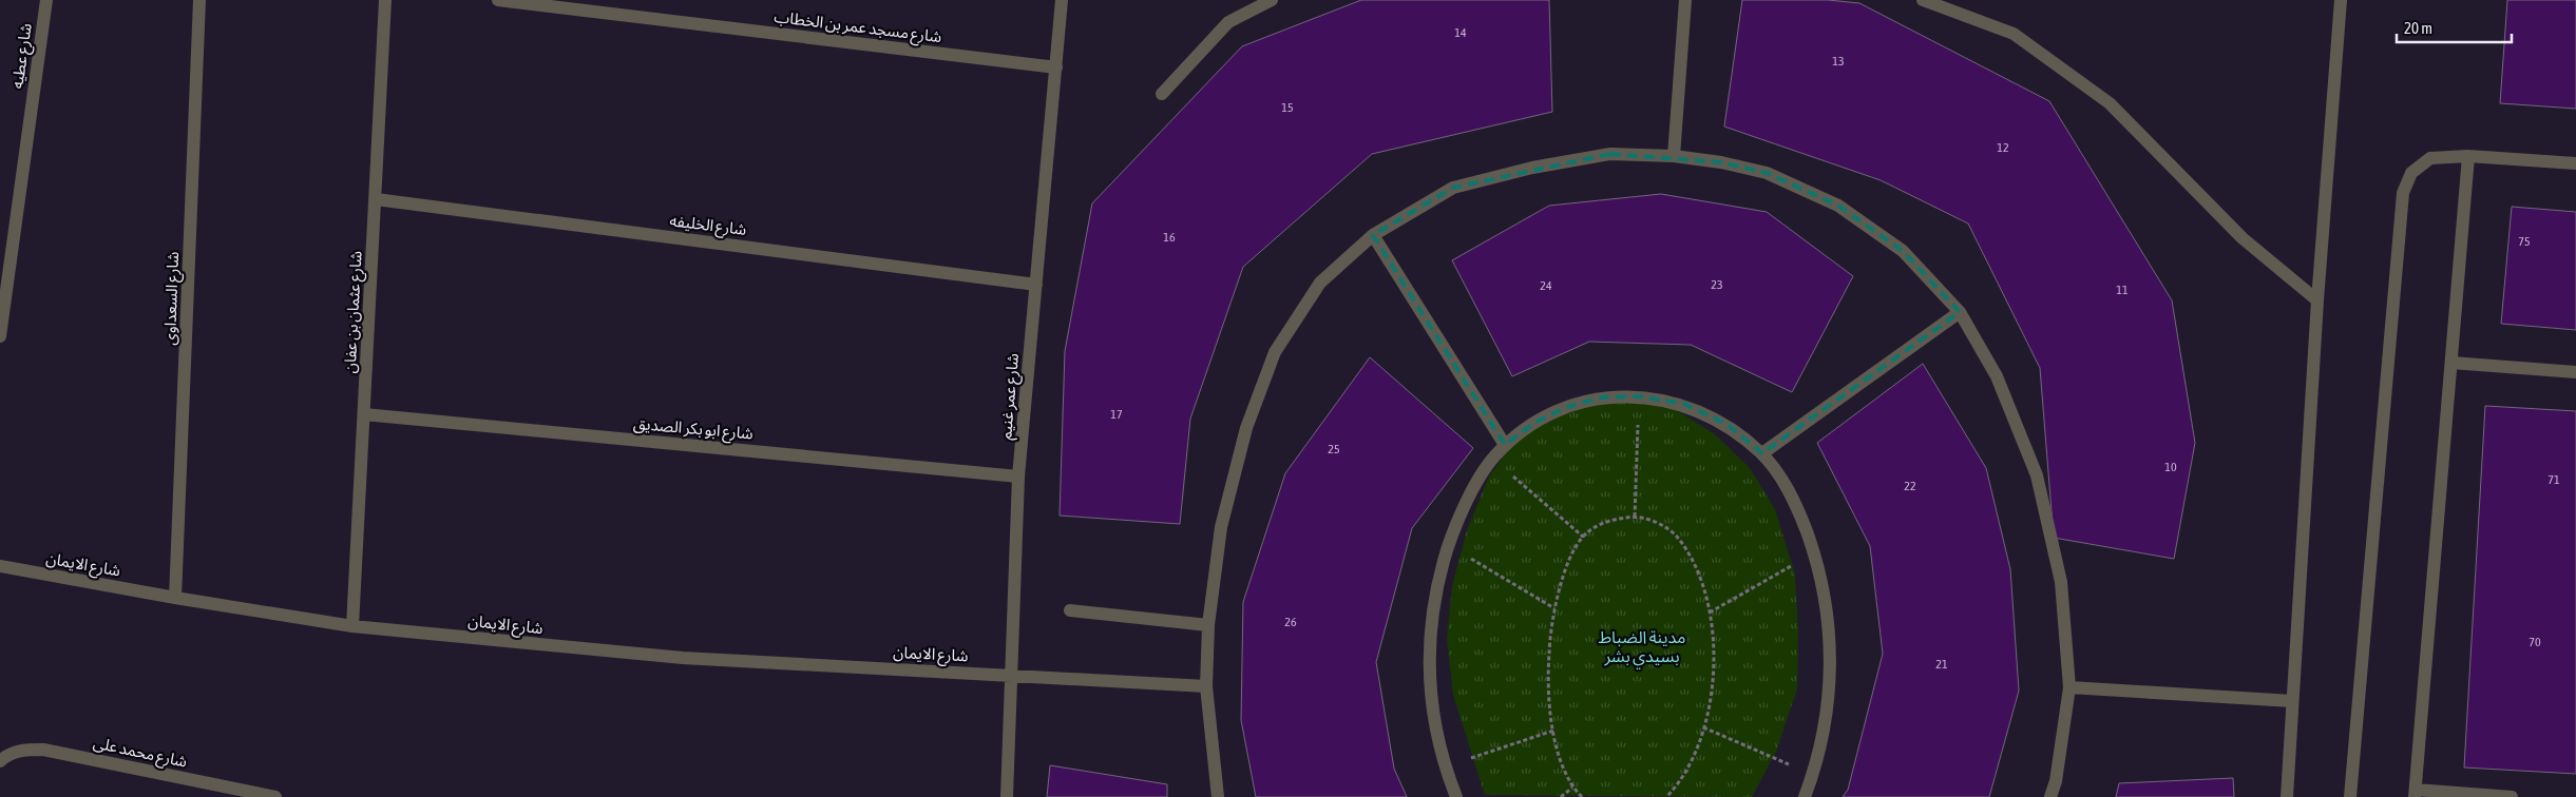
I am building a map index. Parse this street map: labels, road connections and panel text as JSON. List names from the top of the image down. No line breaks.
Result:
{"streets":{"street":["شارع مسجد عمر بن الخطاب","شارع عطيه","شارع الخليفه","شارع السعداوى","شارع عثمان بن عفان","شارع عمر غنيم","شارع ابو بكر الصديق","شارع الايمان","شارع محمد على"]},"crossings":[["شارع مسجد عمر بن الخطاب","شارع عمر غنيم"],["شارع الخليفه","شارع عثمان بن عفان"],["شارع الخليفه","شارع عمر غنيم"],["شارع السعداوى","شارع الايمان"],["شارع عثمان بن عفان","شارع ابو بكر الصديق"],["شارع عثمان بن عفان","شارع الايمان"],["شارع عمر غنيم","شارع ابو بكر الصديق"],["شارع عمر غنيم","شارع الايمان"]],"districts":["مدينة الضباط بسيدي بشر"],"house_numbers":["14","13","15","12","16","75","23","24","11","17","25","10","71","22","26","70","21"],"scale_bar":"20 m"}
